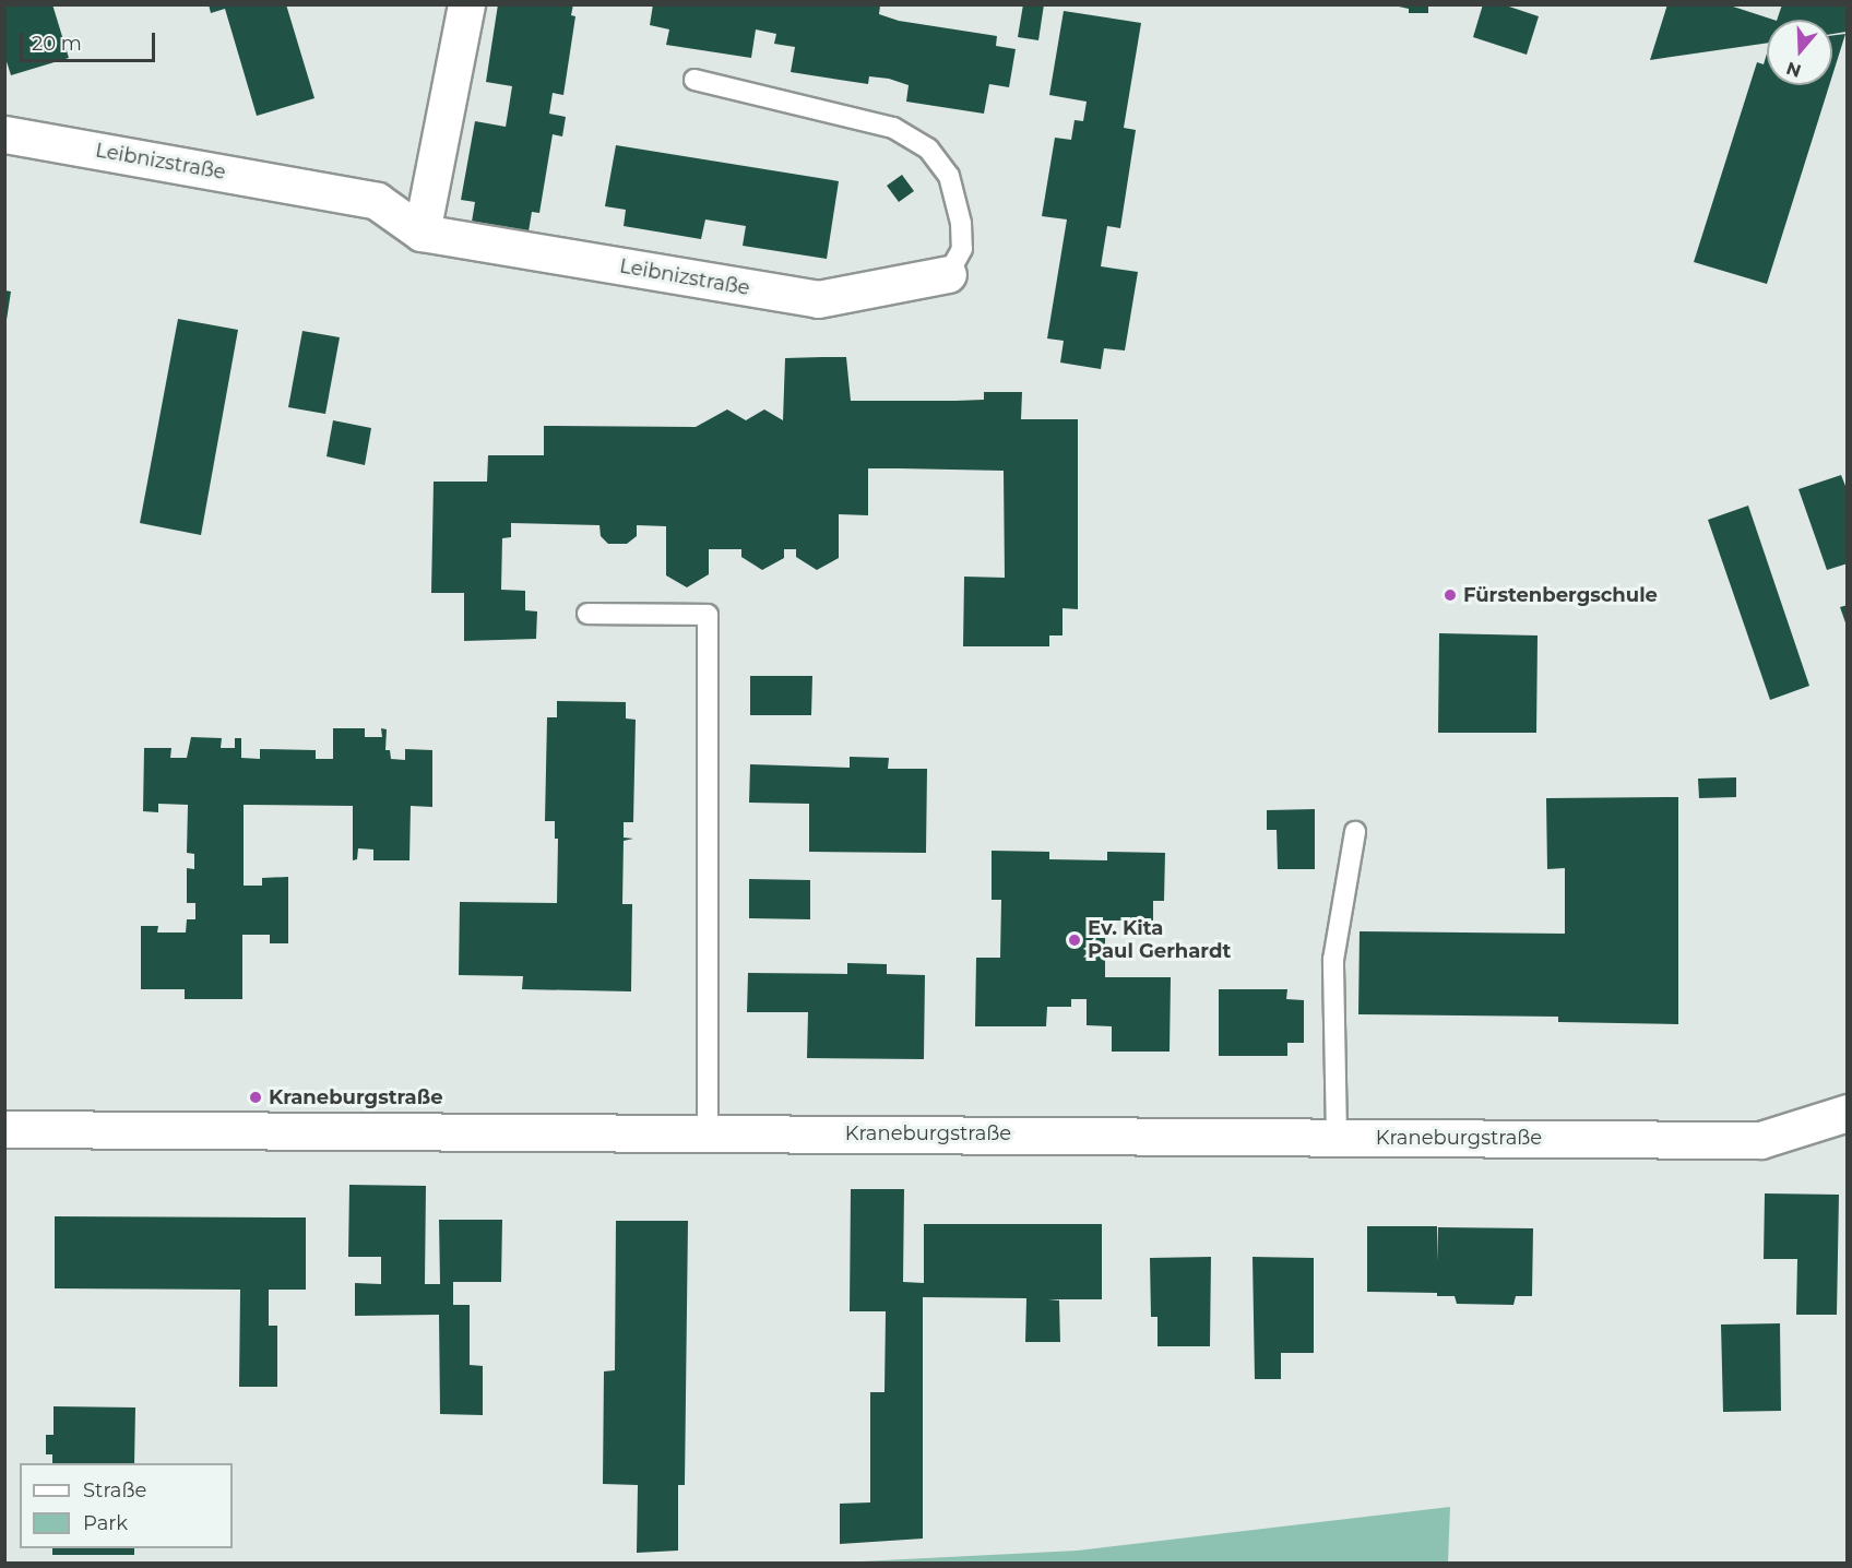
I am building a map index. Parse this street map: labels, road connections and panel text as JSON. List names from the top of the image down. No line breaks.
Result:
{"streets":{"street":["Leibnizstraße","Kraneburgstraße"]},"places":["Fürstenbergschule","Ev. Kita Paul Gerhardt","Kraneburgstraße"],"legend":["Straße","Park"],"scale_bar":"20 m","north":"bottom"}
